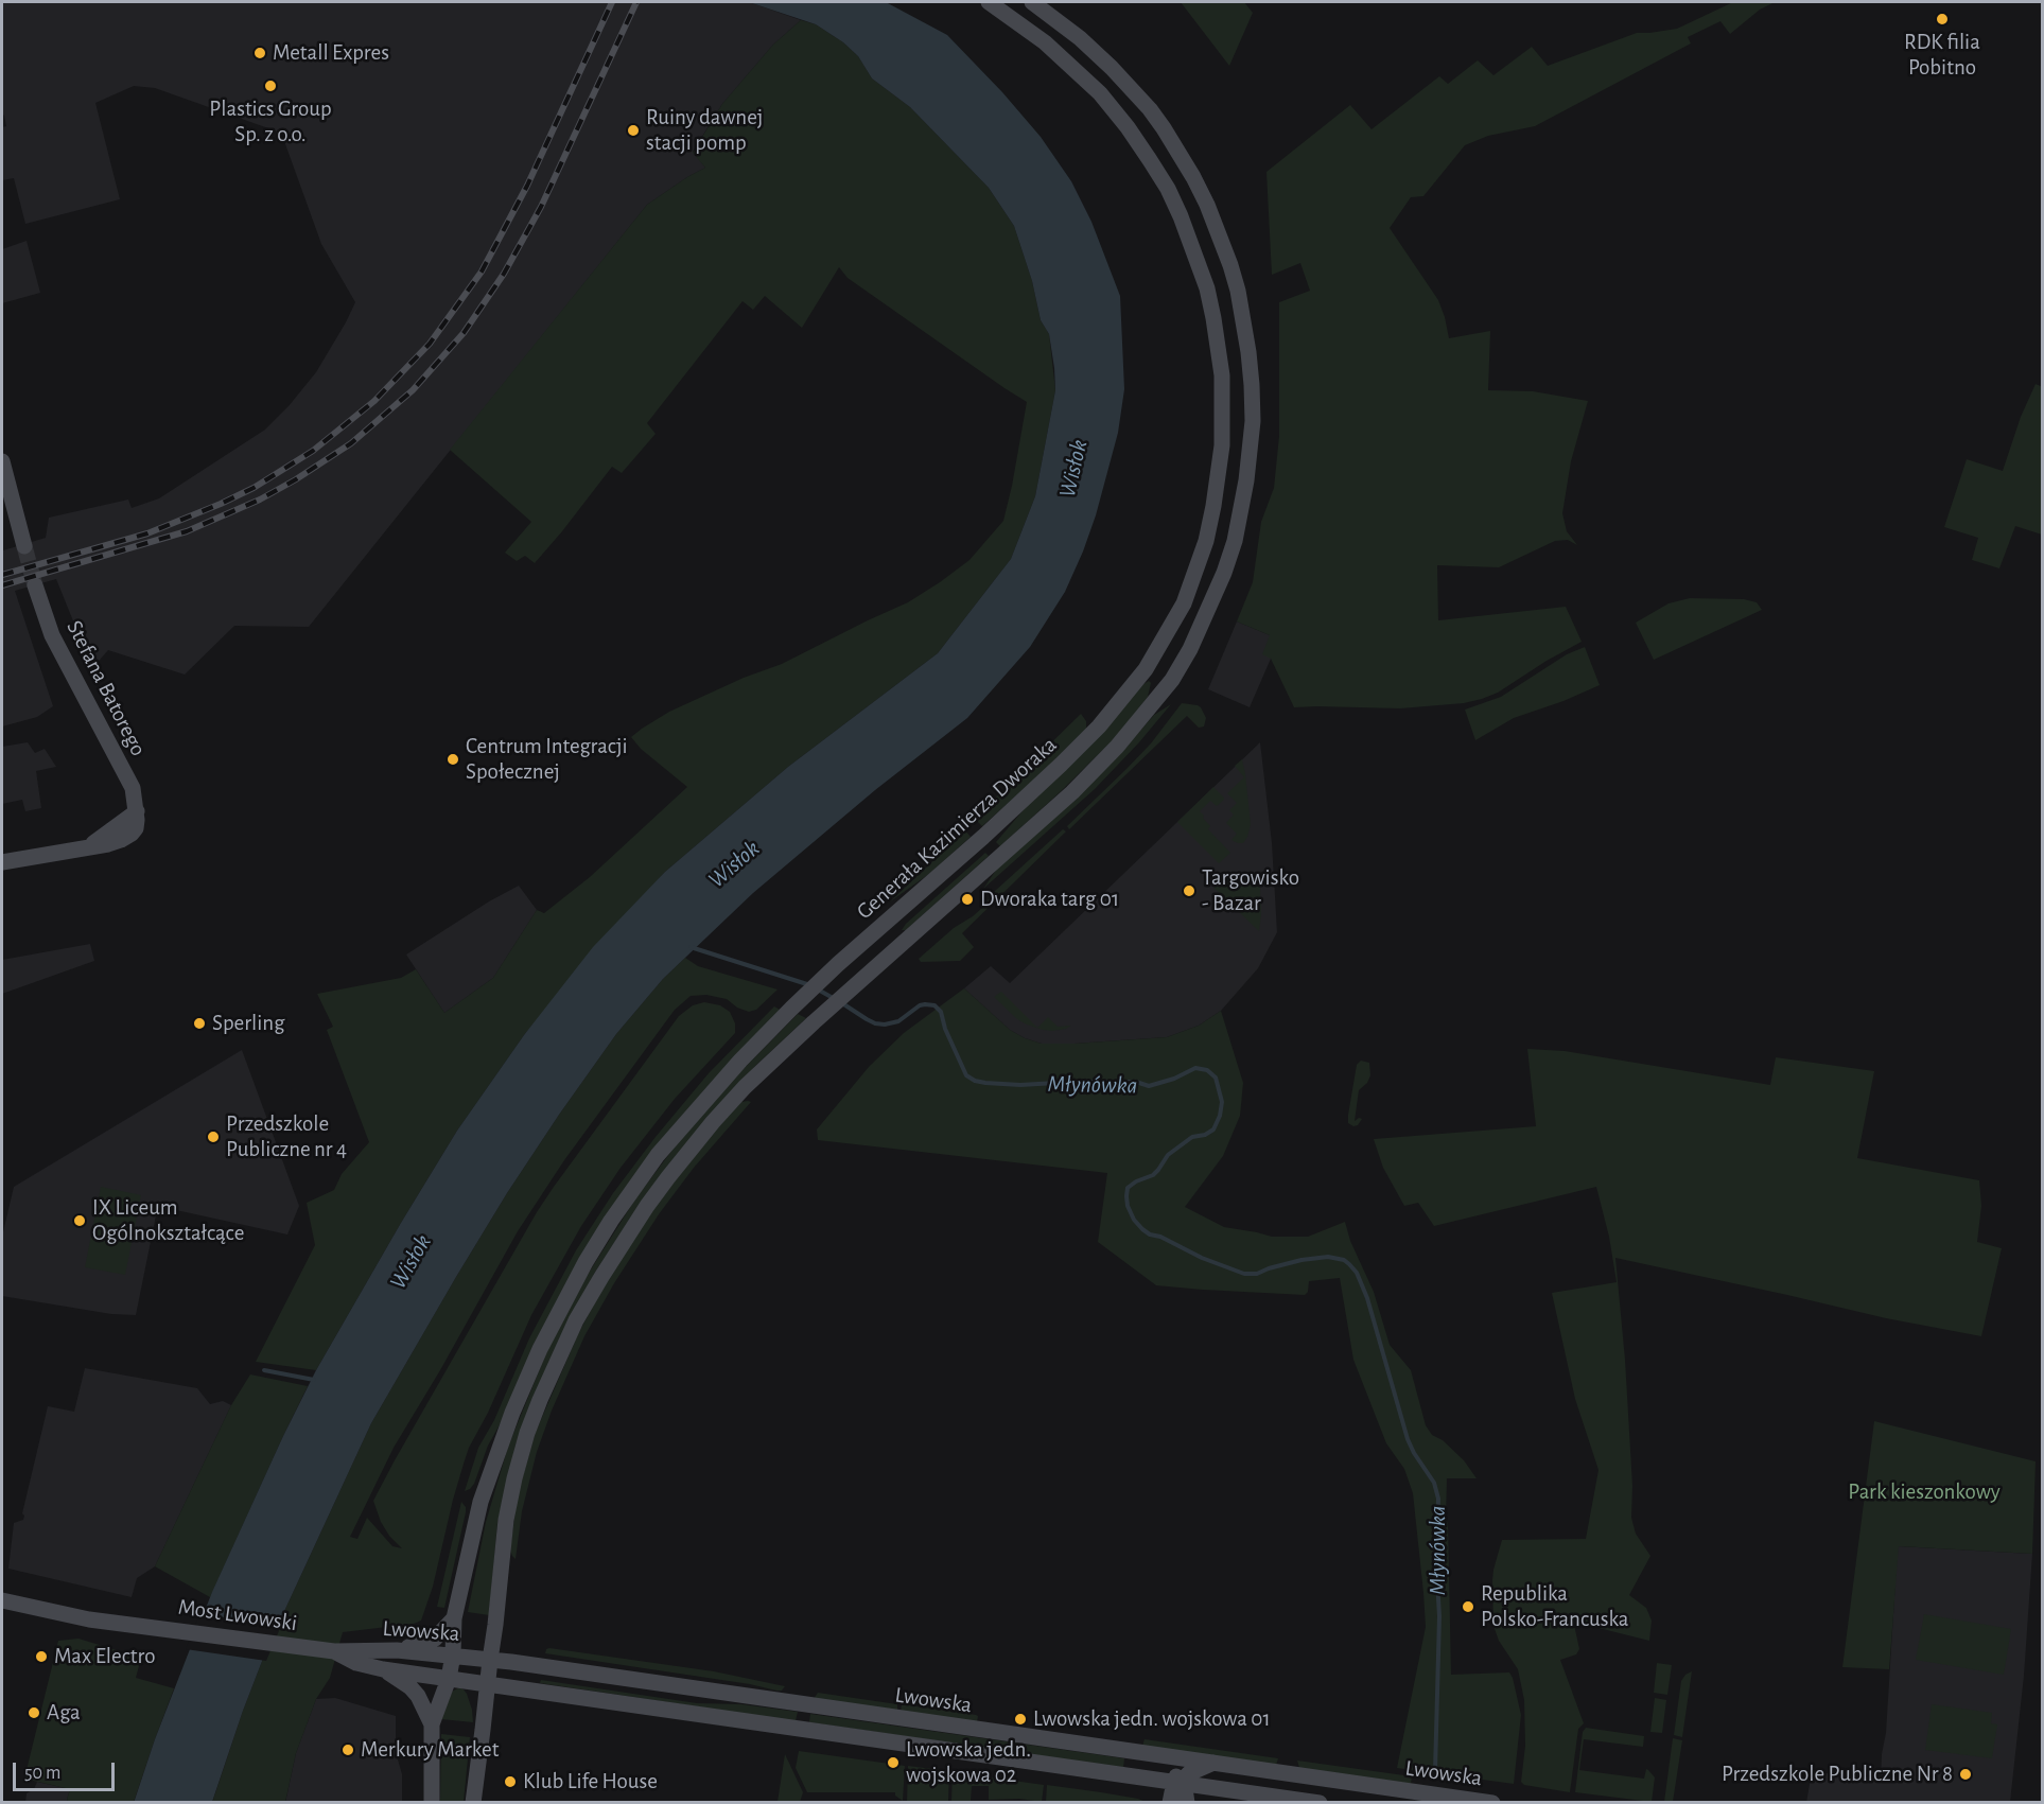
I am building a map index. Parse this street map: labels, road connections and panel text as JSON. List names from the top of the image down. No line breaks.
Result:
{"streets":{"main road":["Stefana Batorego","Generała Kazimierza Dworaka","Most Lwowski","Lwowska"]},"crossings":[["Generała Kazimierza Dworaka","Lwowska"],["Most Lwowski","Lwowska"]],"water":["Wisłok","Młynówka"],"parks":["Park kieszonkowy"],"places":["RDK filia Pobitno","Metall Expres","Plastics Group Sp. z o.o.","Ruiny dawnej stacji pomp","Centrum Integracji Społecznej","Targowisko - Bazar","Dworaka targ 01","Sperling","Przedszkole Publiczne nr 4","IX Liceum Ogólnokształcące","Republika Polsko-Francuska","Max Electro","Aga","Lwowska jedn. wojskowa 01","Merkury Market","Lwowska jedn. wojskowa 02","Przedszkole Publiczne Nr 8","Klub Life House"],"scale_bar":"50 m"}
